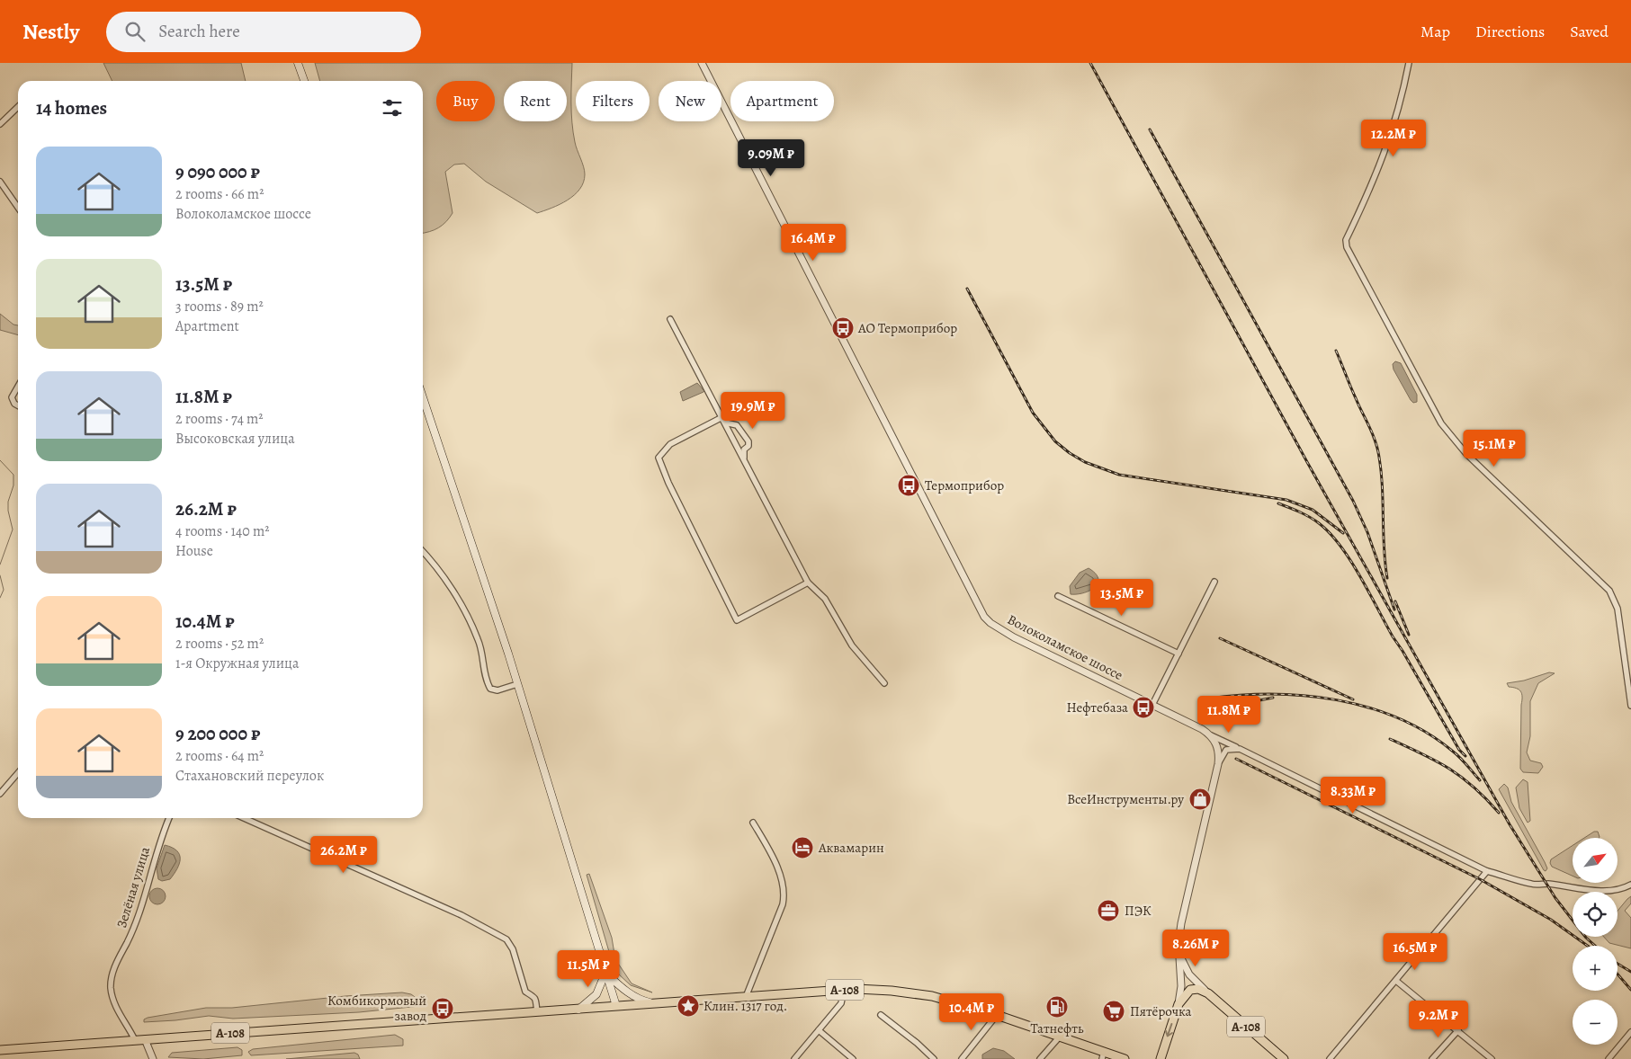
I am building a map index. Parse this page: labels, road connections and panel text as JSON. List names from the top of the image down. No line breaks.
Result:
{"streets":{"highway":["А-108"],"street":["Волоколамское шоссе","Зелёная улица"]},"crossings":[["Зелёная улица","А-108"]],"places":{"bus stop":["АО Термоприбор","Термоприбор","Нефтебаза","Комбикормовый завод"],"shop":["ВсеИнструменты.ру"],"hotel":["Аквамарин"],"office":["ПЭК"],"place":["Клин. 1317 год."],"fuel station":["Татнефть"],"supermarket":["Пятёрочка"]},"north":"top right","page":{"header":"Nestly","search":"Search here","nav":["Map","Directions","Saved"],"chip":["Buy","Rent","Filters","New","Apartment"],"heading":"14 homes","price":["12.2M ₽","9.09M ₽","16.4M ₽","19.9M ₽","15.1M ₽","13.5M ₽","11.8M ₽","8.33M ₽","26.2M ₽","8.26M ₽","16.5M ₽","11.5M ₽","10.4M ₽","9.2M ₽"],"list":[{"name":"9 090 000 ₽","note":"2 rooms · 66 m² · Волоколамское шоссе"},{"name":"13.5M ₽","note":"3 rooms · 89 m² · Apartment"},{"name":"11.8M ₽","note":"2 rooms · 74 m² · Высоковская улица"},{"name":"26.2M ₽","note":"4 rooms · 140 m² · House"},{"name":"10.4M ₽","note":"2 rooms · 52 m² · 1-я Окружная улица"},{"name":"9 200 000 ₽","note":"2 rooms · 64 m² · Стахановский переулок"}],"map_buttons":["+","−"]}}
